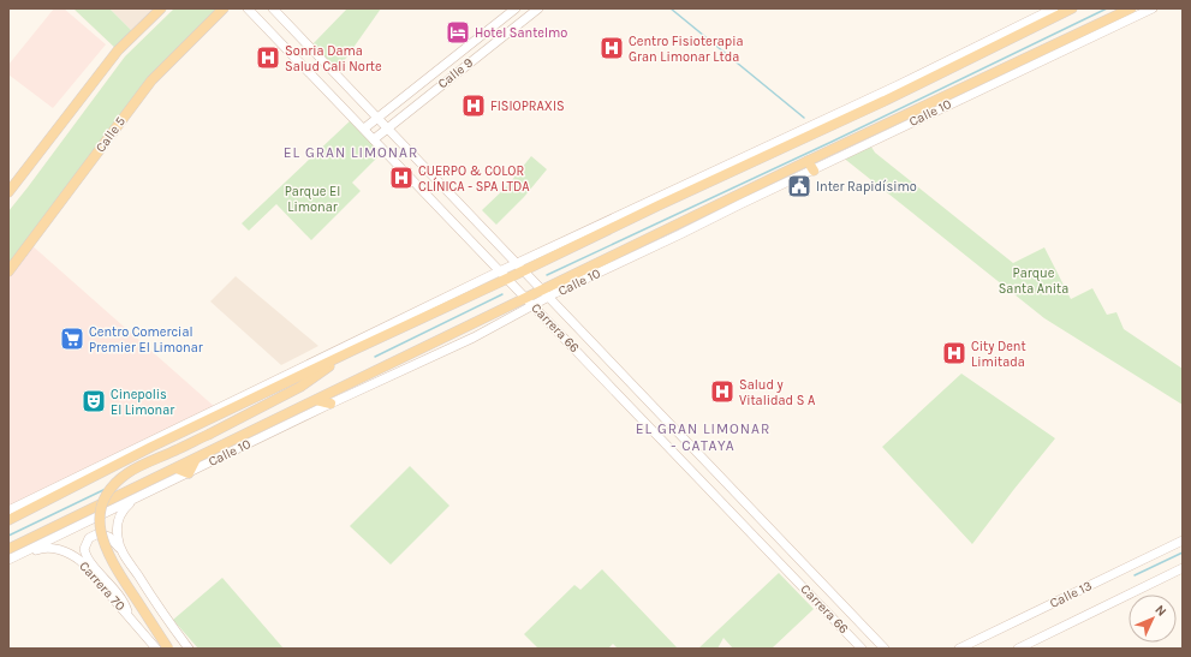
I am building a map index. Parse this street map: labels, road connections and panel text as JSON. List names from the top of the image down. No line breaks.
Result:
{"streets":{"main road":["Calle 9","Calle 10","Calle 5","Carrera 66","Carrera 70","Calle 13"]},"crossings":[["Calle 9","Carrera 66"],["Calle 10","Carrera 66"],["Calle 10","Carrera 70"]],"districts":["EL GRAN LIMONAR","EL GRAN LIMONAR - CATAYA"],"parks":["Parque El Limonar","Parque Santa Anita"],"places":{"hotel":["Hotel Santelmo"],"hospital":["Centro Fisioterapia Gran Limonar Ltda","Sonria Dama Salud Cali Norte","FISIOPRAXIS","CUERPO & COLOR CLÍNICA - SPA LTDA","City Dent Limitada","Salud y Vitalidad S A"],"public building":["Inter Rapidísimo"],"supermarket":["Centro Comercial Premier El Limonar"],"theatre":["Cinepolis El Limonar"]},"north":"top right"}
